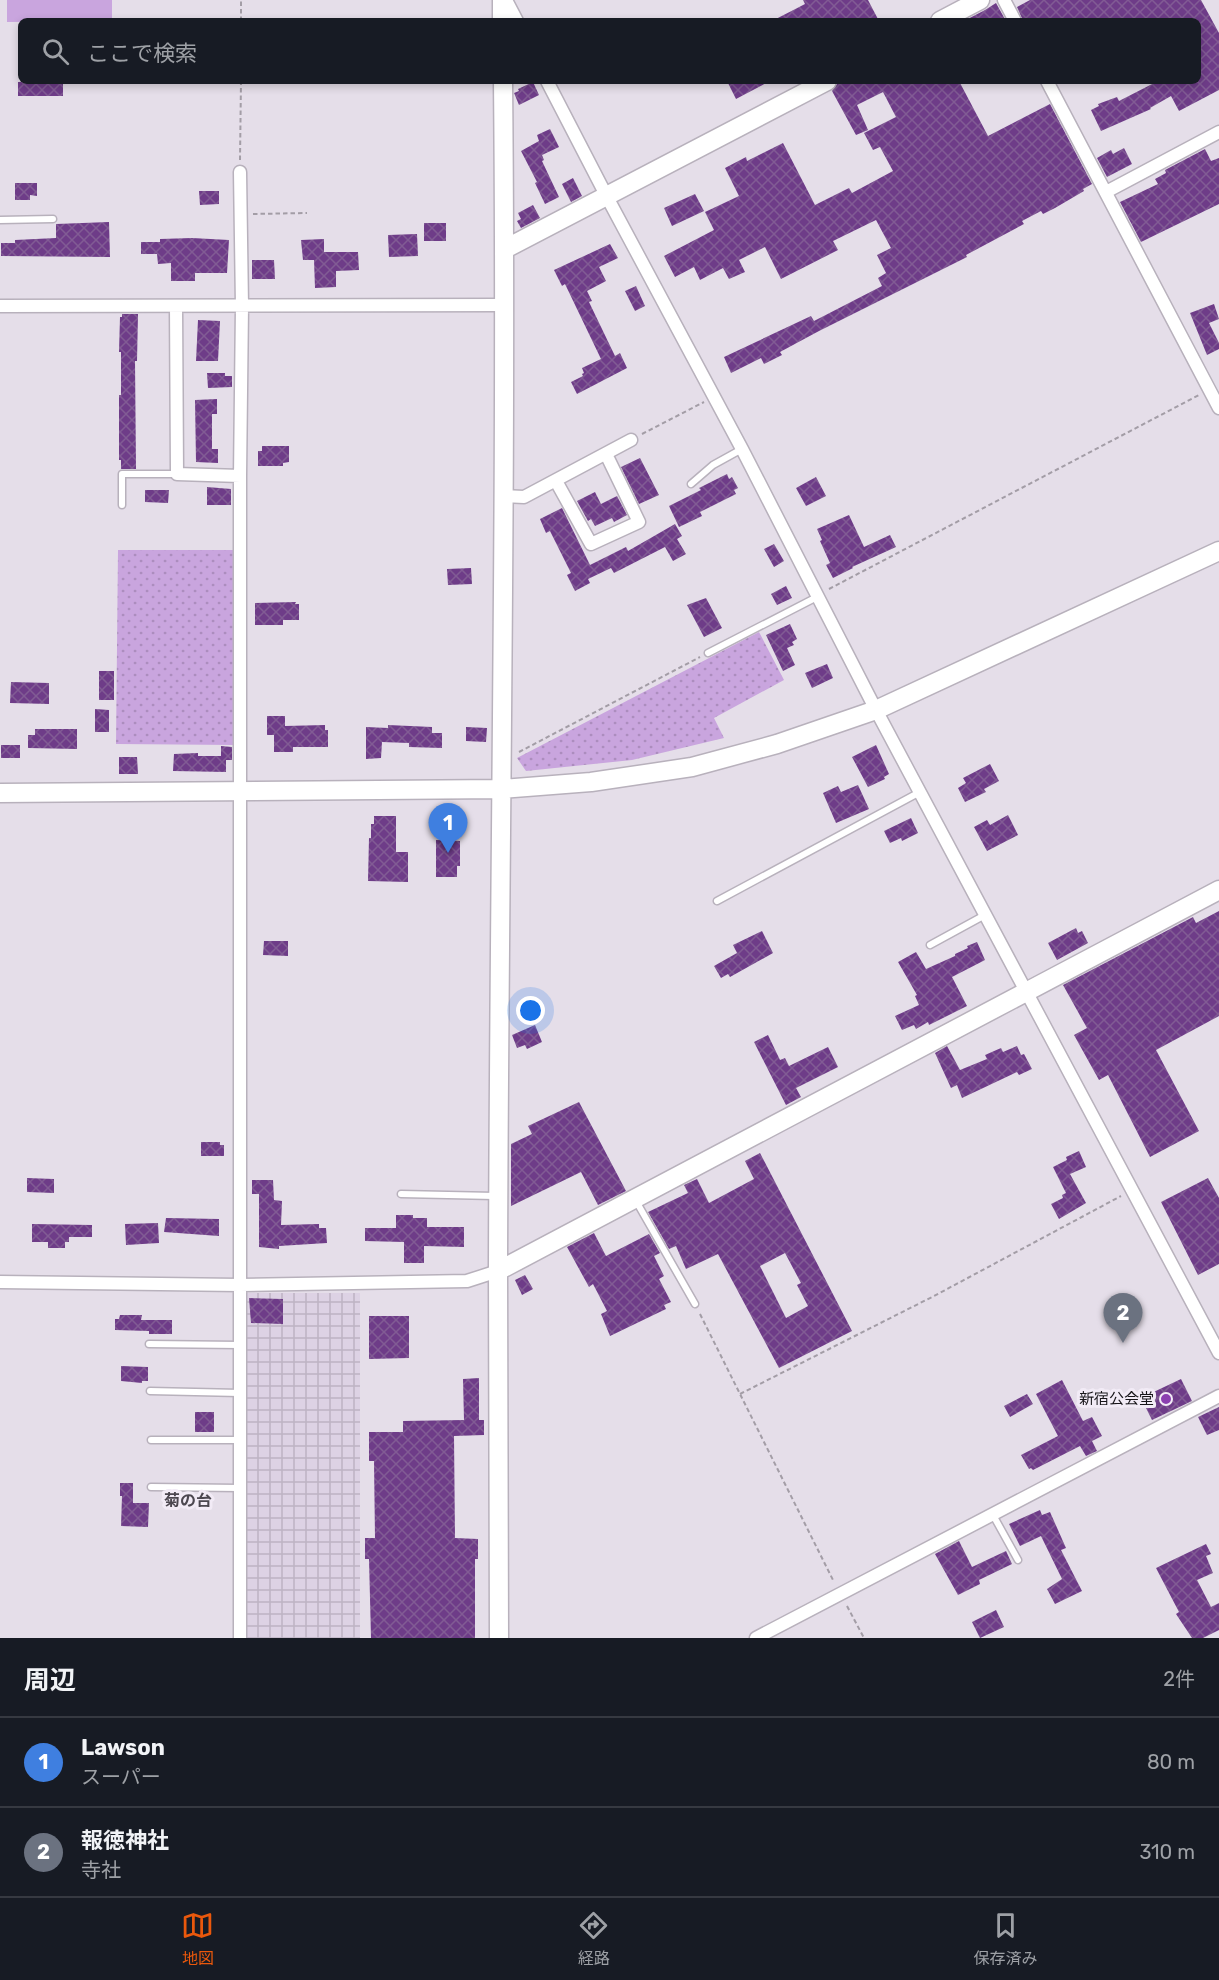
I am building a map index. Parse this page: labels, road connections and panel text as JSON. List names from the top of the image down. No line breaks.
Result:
{"districts":["菊の台"],"places":["新宿公会堂"],"page":{"search":"ここで検索","pins":["1","2"],"heading":["周辺","2件"],"list":[{"mark":"1","name":"Lawson","note":"スーパー","value":"80 m"},{"mark":"2","name":"報徳神社","note":"寺社","value":"310 m"}],"nav":["地図","経路","保存済み"]}}
